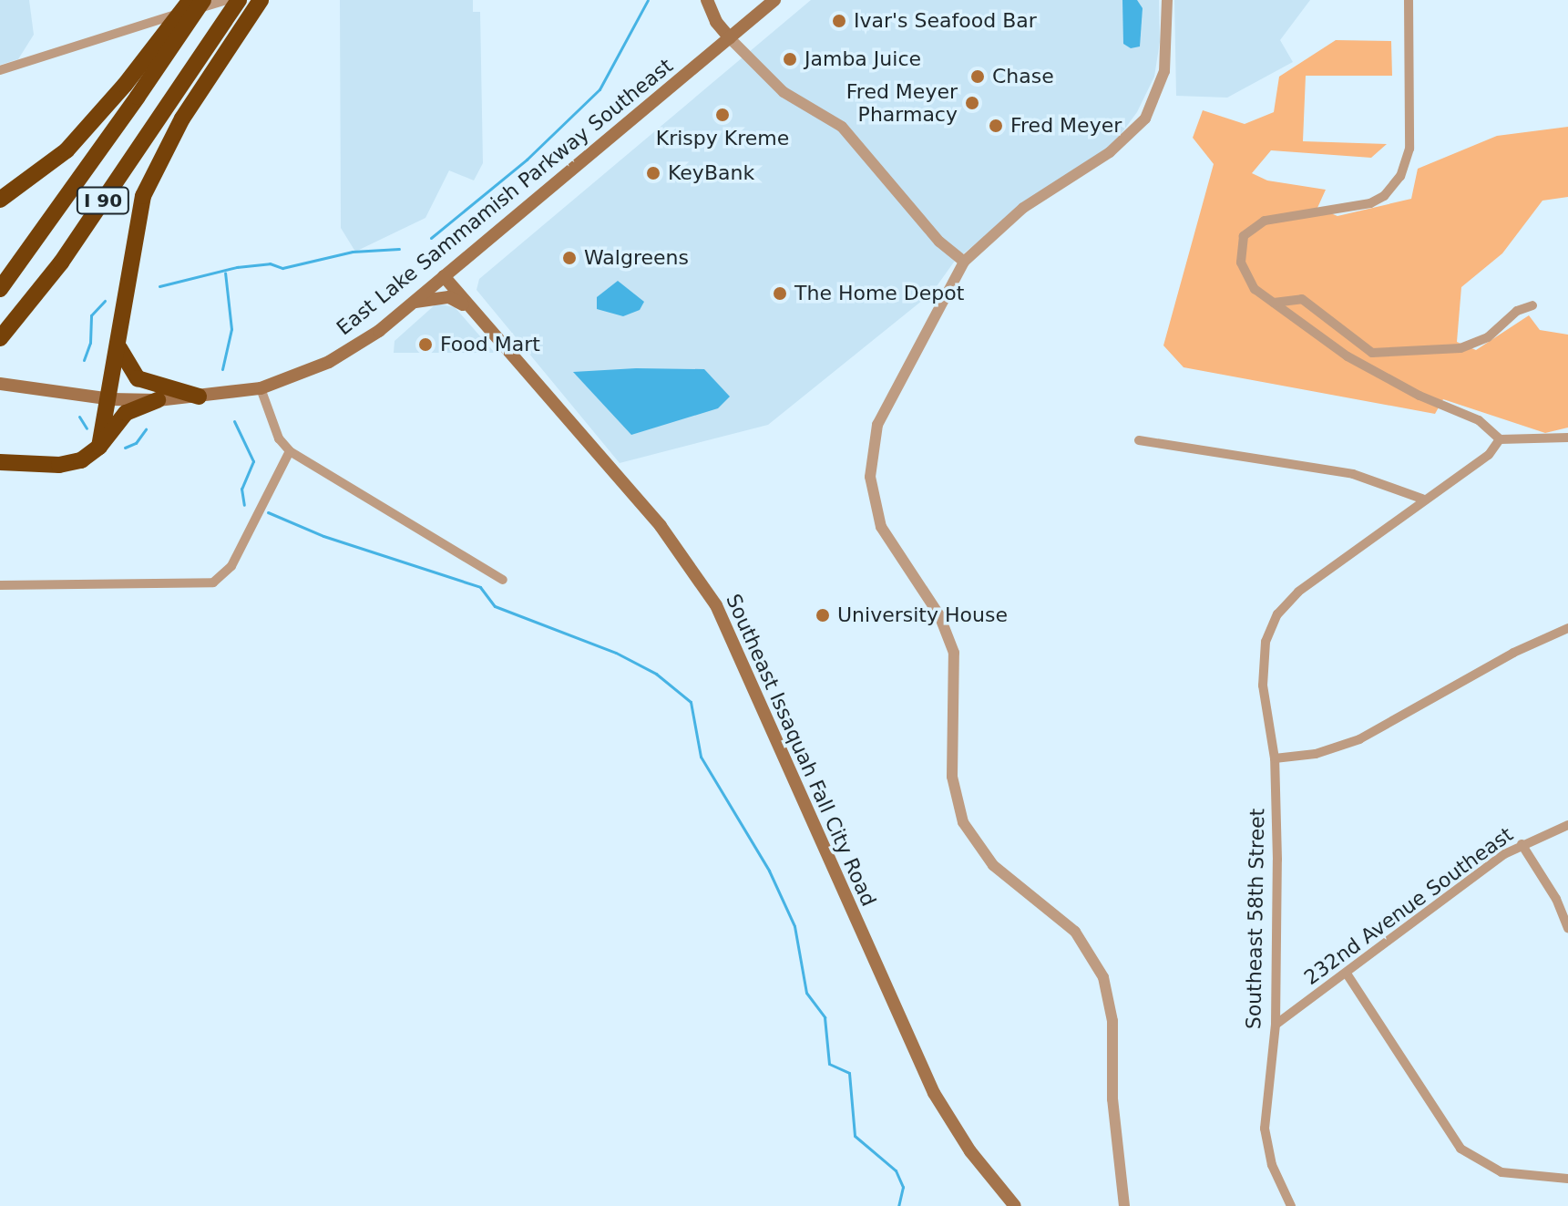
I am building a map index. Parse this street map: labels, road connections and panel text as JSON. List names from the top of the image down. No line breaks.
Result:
{"streets":{"highway":["I 90"],"main road":["East Lake Sammamish Parkway Southeast","Southeast Issaquah Fall City Road"],"street":["232nd Avenue Southeast","Southeast 58th Street"]},"crossings":[["East Lake Sammamish Parkway Southeast","Southeast Issaquah Fall City Road"],["232nd Avenue Southeast","Southeast 58th Street"]],"places":["Ivar's Seafood Bar","Jamba Juice","Chase","Fred Meyer Pharmacy","Krispy Kreme","Fred Meyer","KeyBank","Walgreens","The Home Depot","Food Mart","University House"]}
